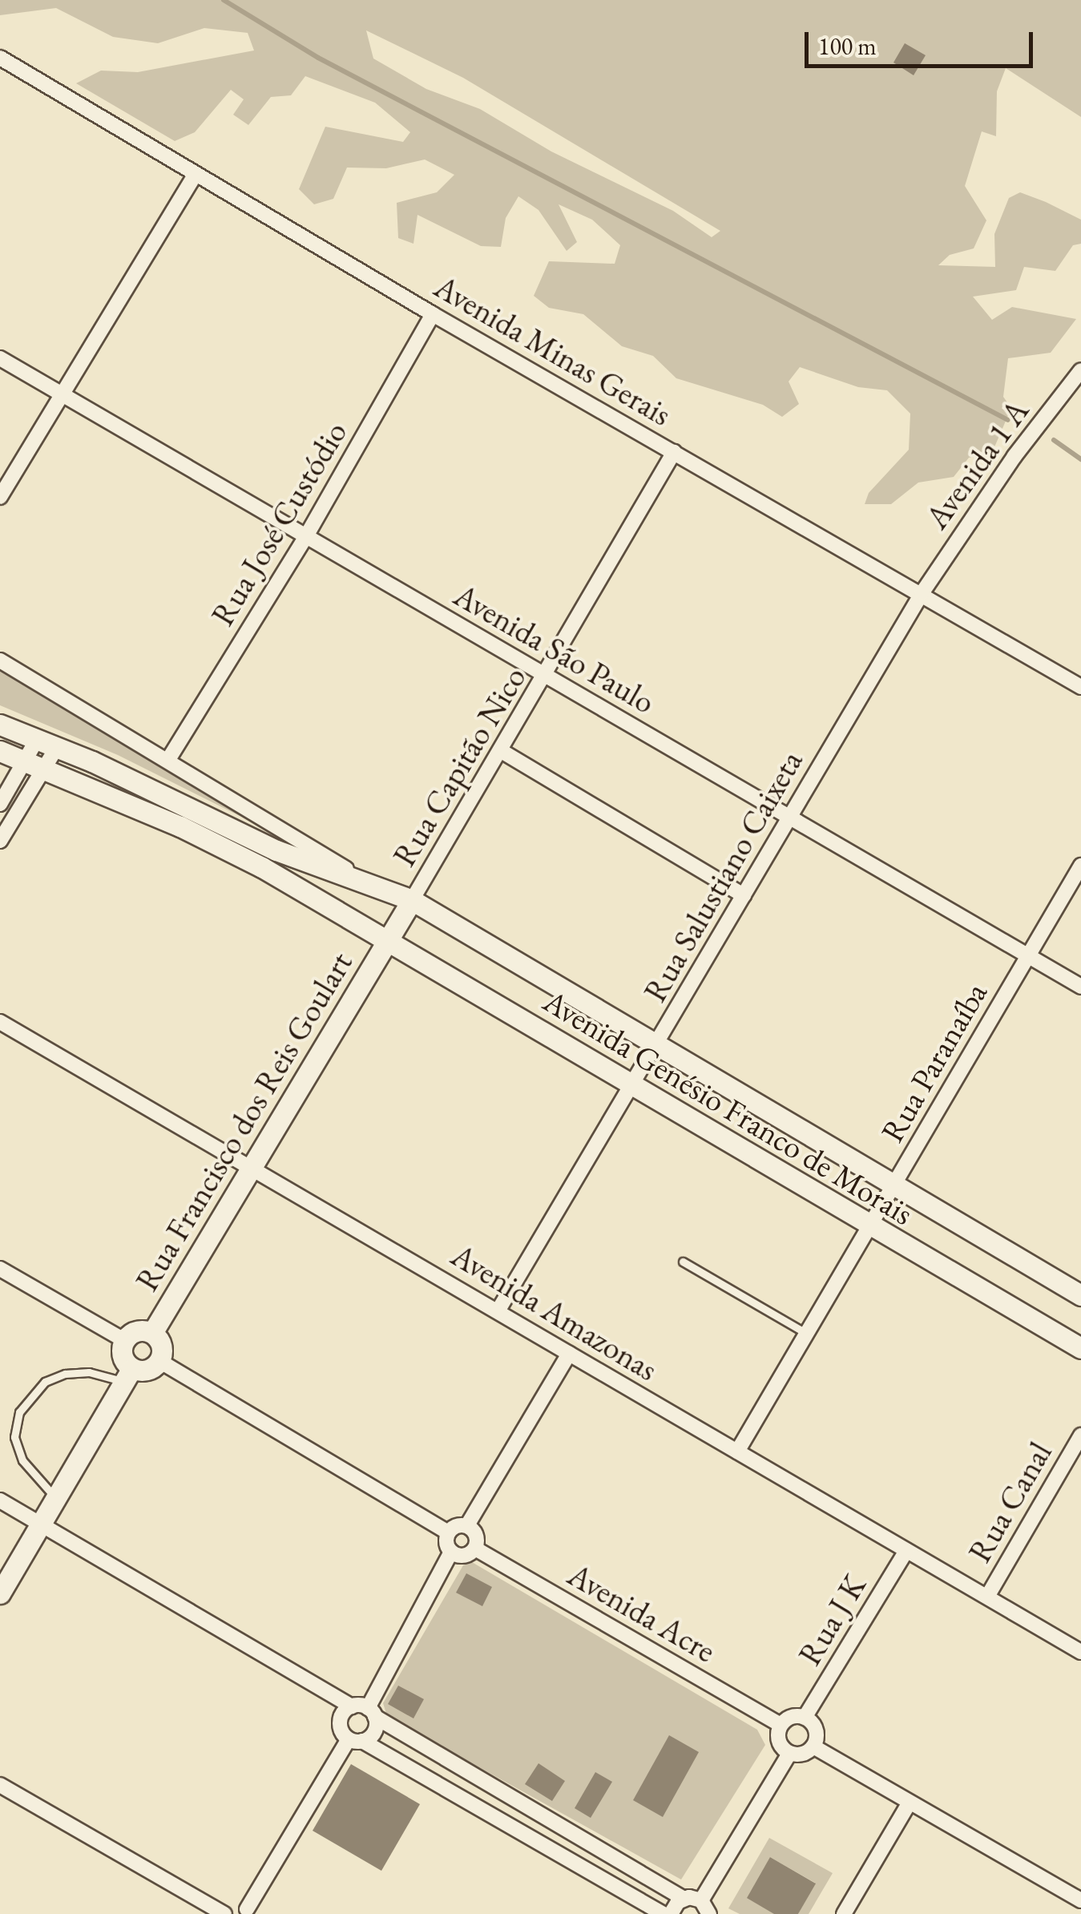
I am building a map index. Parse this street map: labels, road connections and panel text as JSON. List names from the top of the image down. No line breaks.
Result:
{"streets":{"main road":["Avenida Genésio Franco de Morais","Rua Francisco dos Reis Goulart"],"street":["Avenida Minas Gerais","Avenida 1 A","Rua José Custódio","Avenida São Paulo","Rua Capitão Nico","Rua Salustiano Caixeta","Rua Paranaíba","Avenida Amazonas","Rua Canal","Avenida Acre","Rua J K"]},"crossings":[["Avenida Minas Gerais","Avenida 1 A"],["Avenida Minas Gerais","Rua José Custódio"],["Avenida Minas Gerais","Rua Capitão Nico"],["Avenida Minas Gerais","Rua Salustiano Caixeta"],["Avenida 1 A","Rua Salustiano Caixeta"],["Rua José Custódio","Avenida São Paulo"],["Rua José Custódio","Avenida Genésio Franco de Morais"],["Avenida São Paulo","Rua Capitão Nico"],["Avenida São Paulo","Rua Salustiano Caixeta"],["Avenida São Paulo","Rua Paranaíba"],["Rua Capitão Nico","Avenida Genésio Franco de Morais"],["Rua Salustiano Caixeta","Avenida Genésio Franco de Morais"],["Rua Salustiano Caixeta","Avenida Amazonas"],["Rua Paranaíba","Avenida Genésio Franco de Morais"],["Rua Paranaíba","Avenida Amazonas"],["Avenida Genésio Franco de Morais","Rua Francisco dos Reis Goulart"],["Rua Francisco dos Reis Goulart","Avenida Amazonas"],["Avenida Amazonas","Rua Canal"],["Avenida Amazonas","Rua J K"],["Avenida Acre","Rua J K"]],"scale_bar":"100 m"}
